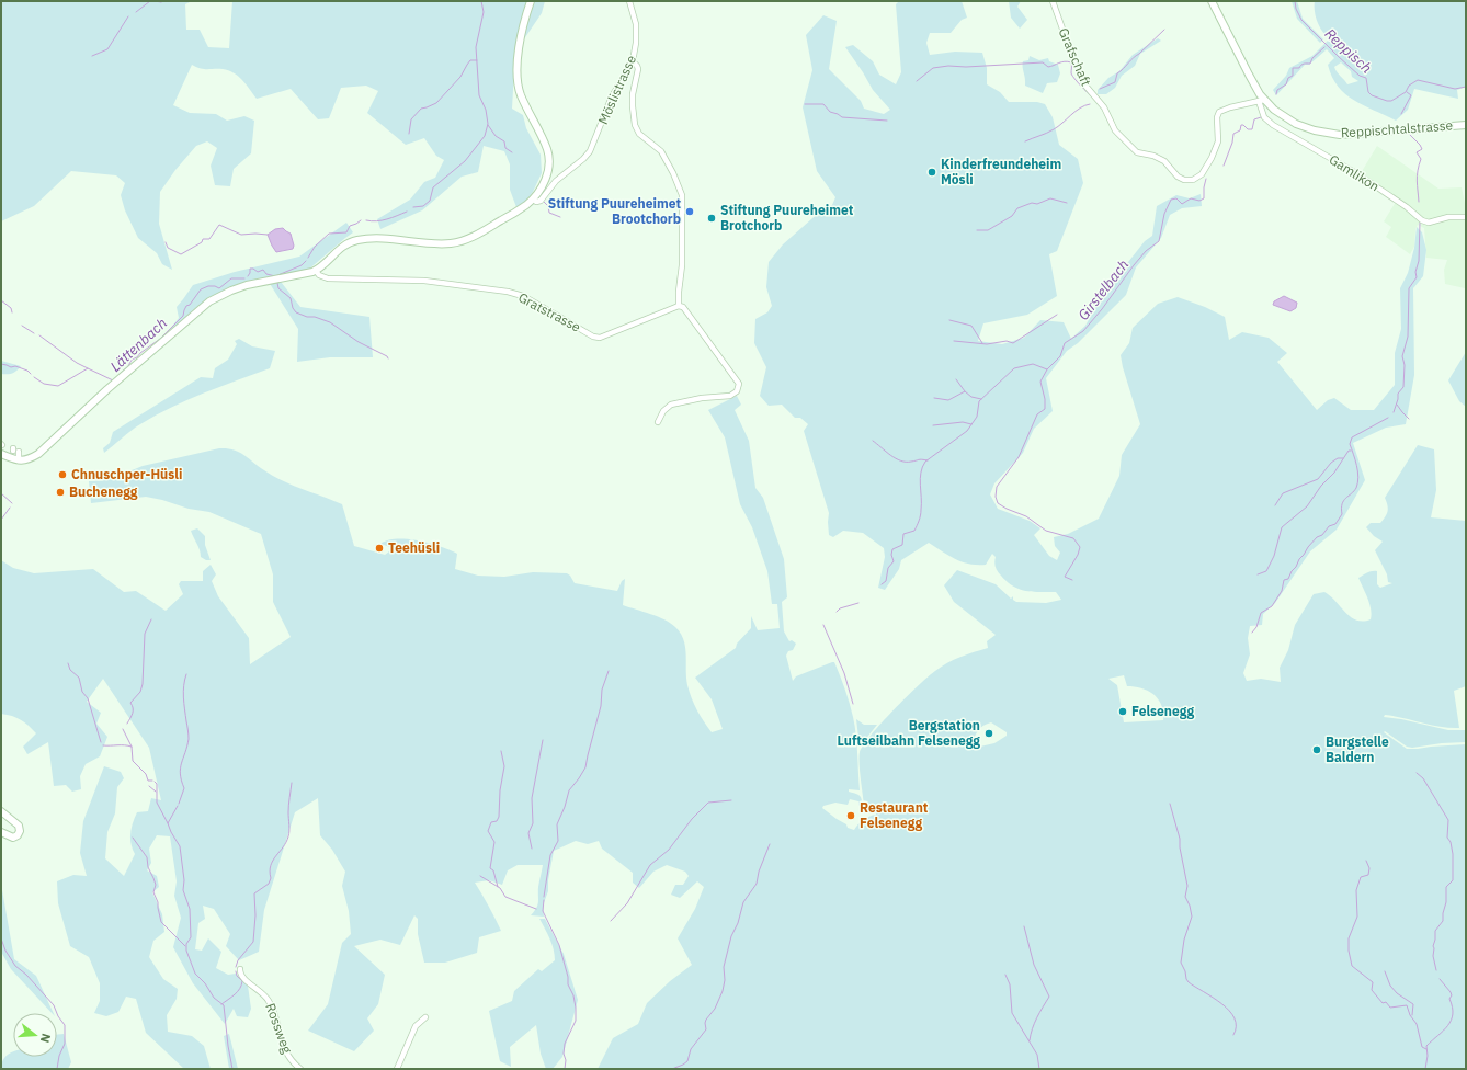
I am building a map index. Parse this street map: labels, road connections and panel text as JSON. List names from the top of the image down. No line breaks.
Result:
{"streets":{"street":["Grafschaft","Möslistrasse","Reppischtalstrasse","Gamlikon","Gratstrasse","Rossweg"]},"crossings":[["Grafschaft","Reppischtalstrasse"],["Grafschaft","Gamlikon"],["Reppischtalstrasse","Gamlikon"]],"water":["Reppisch","Girstelbach","Lättenbach"],"places":["Kinderfreundeheim Mösli","Stiftung Puureheimet Brootchorb","Stiftung Puureheimet Brotchorb","Chnuschper-Hüsli","Buchenegg","Teehüsli","Felsenegg","Bergstation Luftseilbahn Felsenegg","Burgstelle Baldern","Restaurant Felsenegg"],"north":"right"}
